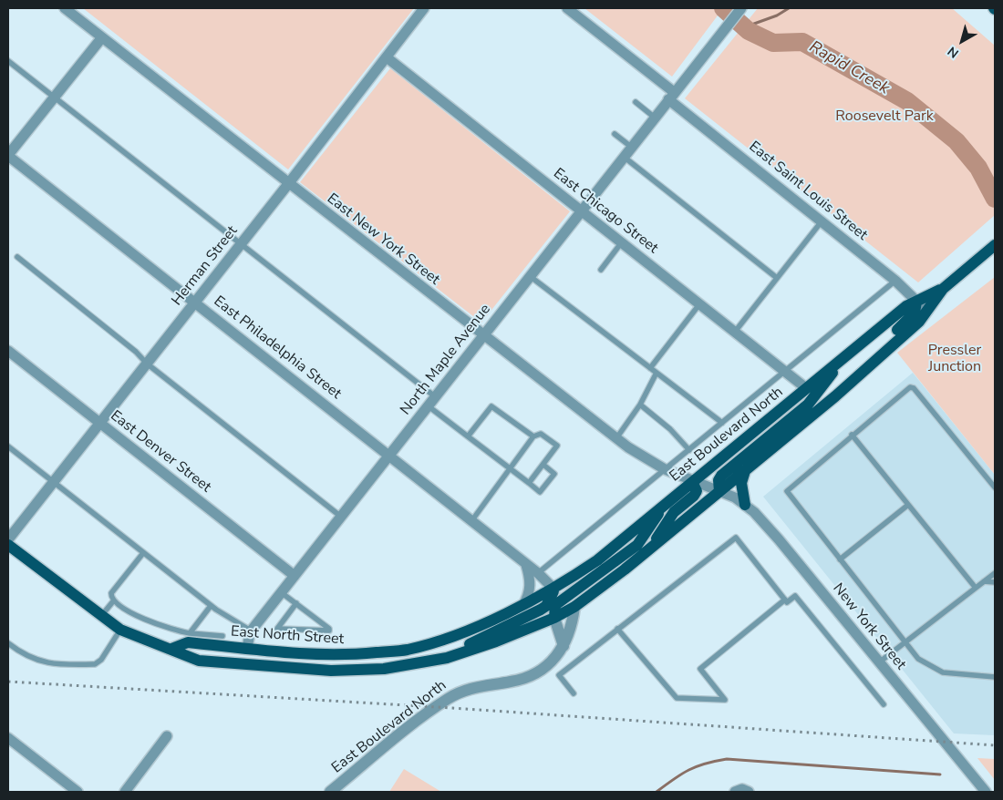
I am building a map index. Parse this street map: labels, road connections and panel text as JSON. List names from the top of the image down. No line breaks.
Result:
{"streets":{"main road":["East Boulevard North","East North Street"],"street":["East Saint Louis Street","East Chicago Street","East New York Street","Herman Street","East Philadelphia Street","North Maple Avenue","East Denver Street","New York Street"]},"crossings":[["East Saint Louis Street","North Maple Avenue"],["East Saint Louis Street","East Boulevard North"],["East Chicago Street","Herman Street"],["East Chicago Street","North Maple Avenue"],["East Chicago Street","East Boulevard North"],["East New York Street","Herman Street"],["East New York Street","North Maple Avenue"],["East New York Street","East Boulevard North"],["East New York Street","New York Street"],["Herman Street","East Philadelphia Street"],["Herman Street","East Denver Street"],["East Philadelphia Street","North Maple Avenue"],["East Philadelphia Street","East Boulevard North"],["East Philadelphia Street","East North Street"],["North Maple Avenue","East Denver Street"],["North Maple Avenue","East North Street"],["East Boulevard North","East North Street"]],"water":["Rapid Creek"],"parks":["Roosevelt Park","Pressler Junction"],"north":"bottom left"}
